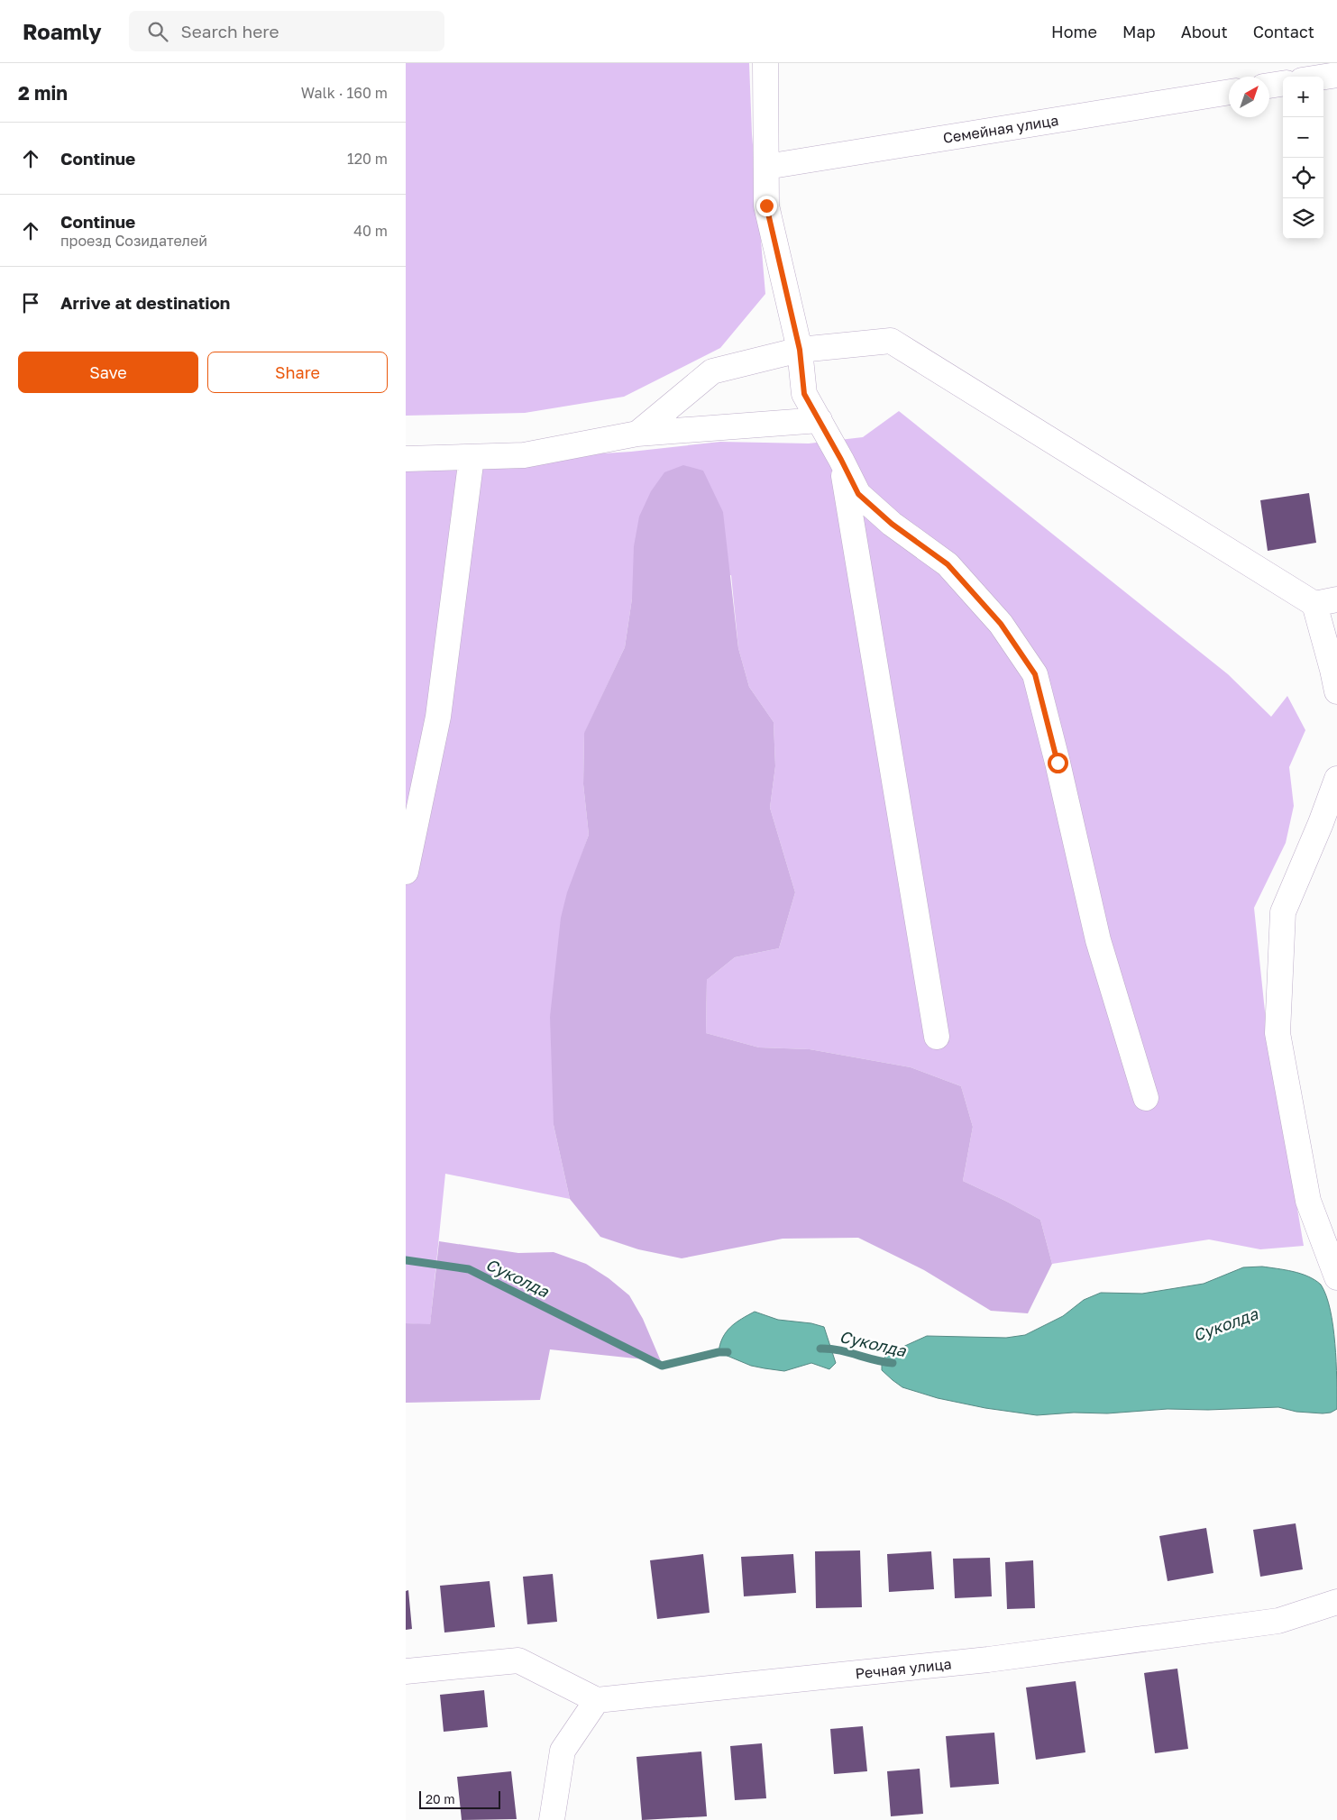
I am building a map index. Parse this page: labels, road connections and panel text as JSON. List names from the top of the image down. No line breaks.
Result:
{"streets":{"street":["Семейная улица","Речная улица"]},"water":["Суколда"],"scale_bar":"20 m","north":"top right","page":{"header":"Roamly","search":"Search here","nav":["Home","Map","About","Contact"],"heading":["2 min","Walk · 160 m"],"map_buttons":["+","−"],"list":[["Continue","120 m"],["Continue","проезд Созидателей","40 m"],"Arrive at destination"],"buttons":["Save","Share"],"scale":"20 m"}}
